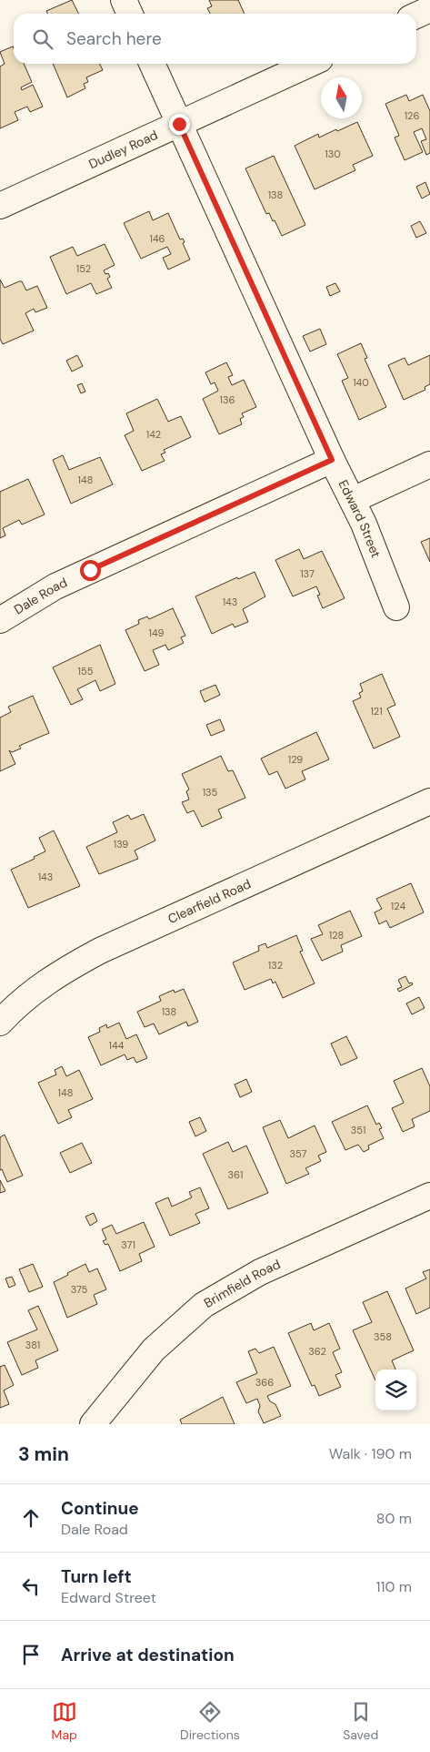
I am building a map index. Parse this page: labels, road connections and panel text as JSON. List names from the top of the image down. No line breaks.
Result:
{"streets":{"street":["Dudley Road","Edward Street","Dale Road","Clearfield Road","Brimfield Road"]},"crossings":[["Dudley Road","Edward Street"],["Edward Street","Dale Road"]],"house_numbers":["126","130","138","146","152","140","136","142","148","137","143","149","155","121","129","135","139","143","124","128","132","138","144","148","351","357","361","371","375","358","381","362","366"],"north":"top","page":{"search":"Search here","heading":["3 min","Walk · 190 m"],"list":[["Continue","Dale Road","80 m"],["Turn left","Edward Street","110 m"],"Arrive at destination"],"nav":["Map","Directions","Saved"]}}
